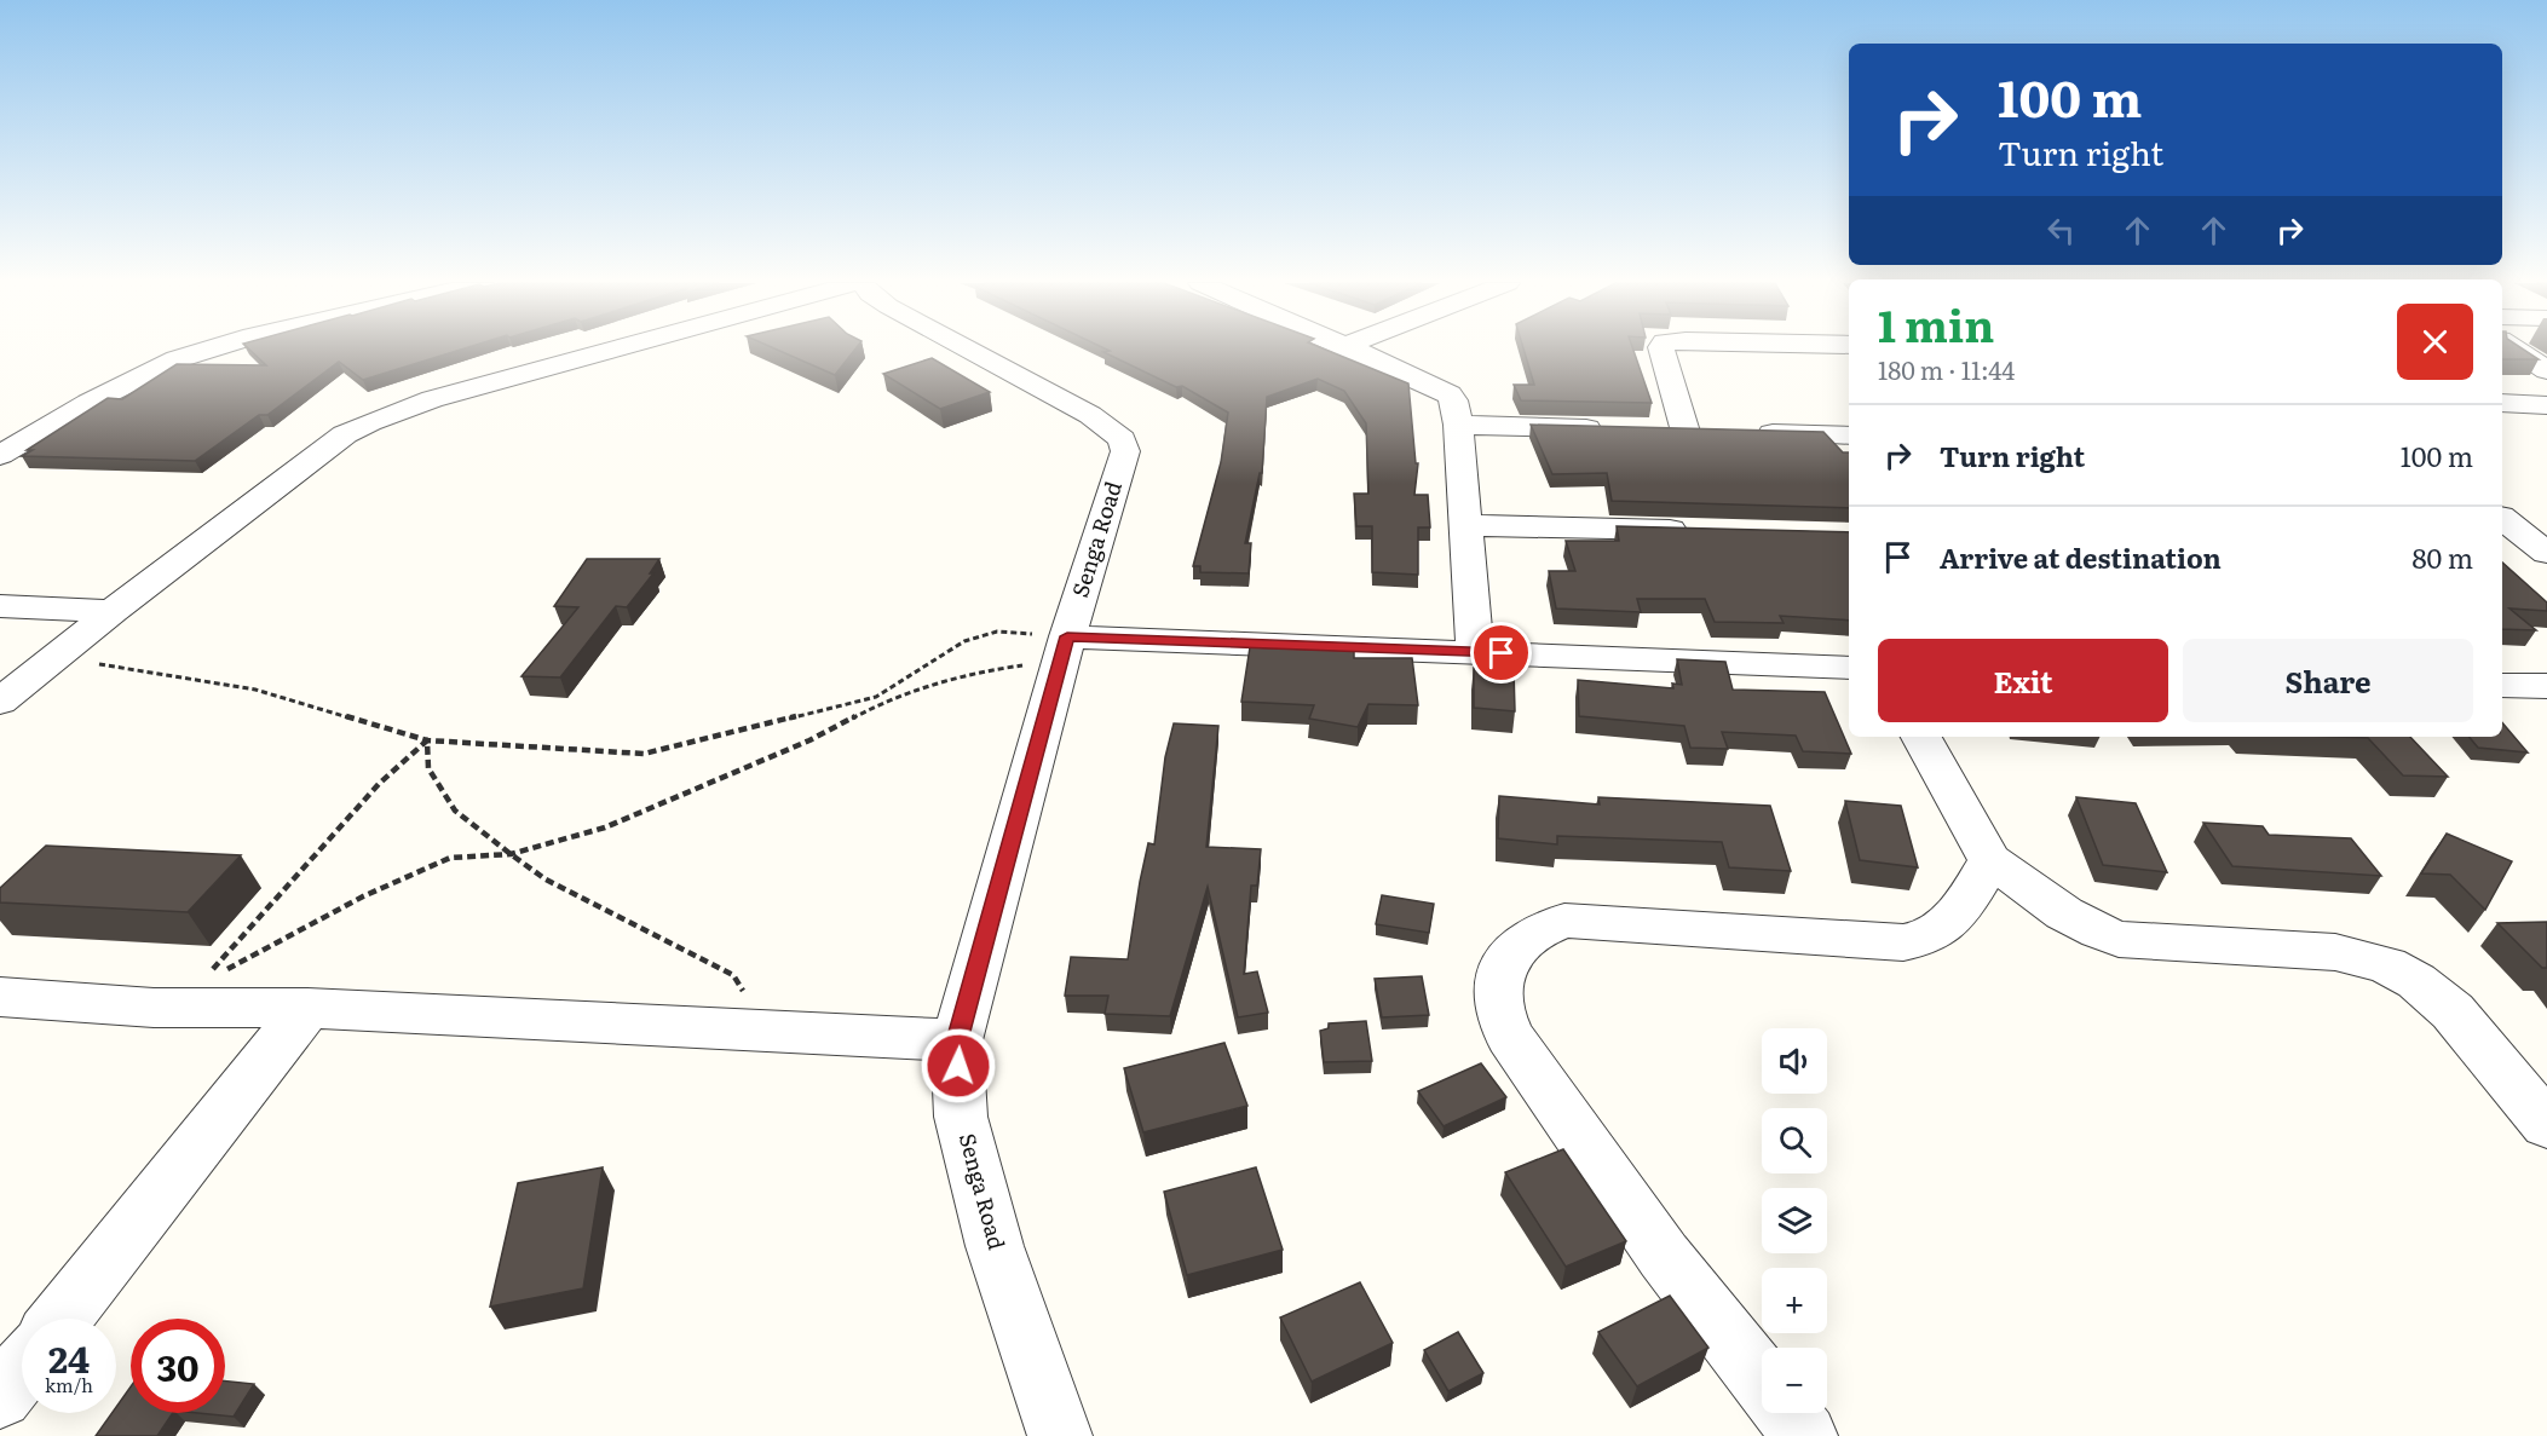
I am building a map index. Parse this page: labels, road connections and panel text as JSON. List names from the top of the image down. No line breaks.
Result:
{"streets":{"street":["Senga Road"]},"page":{"turn":["100 m","Turn right"],"heading":["1 min","180 m · 11:44"],"list":[{"name":"Turn right","value":"100 m"},{"name":"Arrive at destination","value":"80 m"}],"buttons":["Exit","Share"],"map_buttons":["+","−"],"speed":"24 km/h","limit":"30"}}
